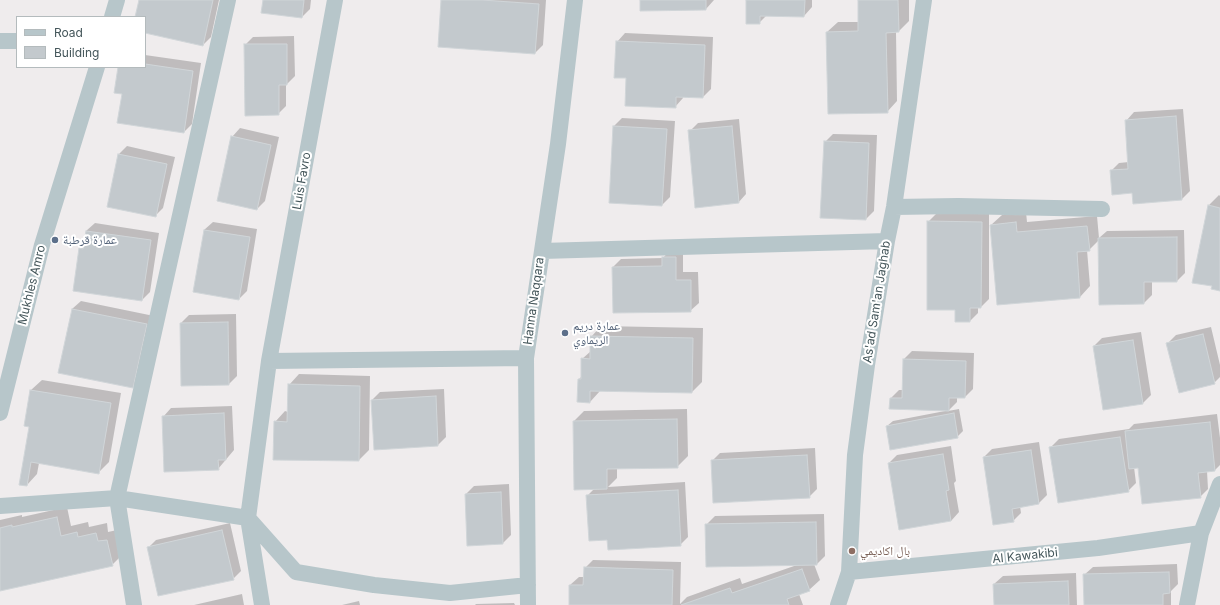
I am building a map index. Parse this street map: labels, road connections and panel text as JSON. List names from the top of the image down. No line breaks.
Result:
{"streets":{"street":["Luis Favro","Mukhles Amro","Hanna Naqqara","As'ad Sam'an Jaghab","Al Kawakibi"]},"crossings":[["As'ad Sam'an Jaghab","Al Kawakibi"]],"places":["عمارة قرطبة","عمارة دريم الريماوي","بال اكاديمي"],"legend":["Road","Building"]}
